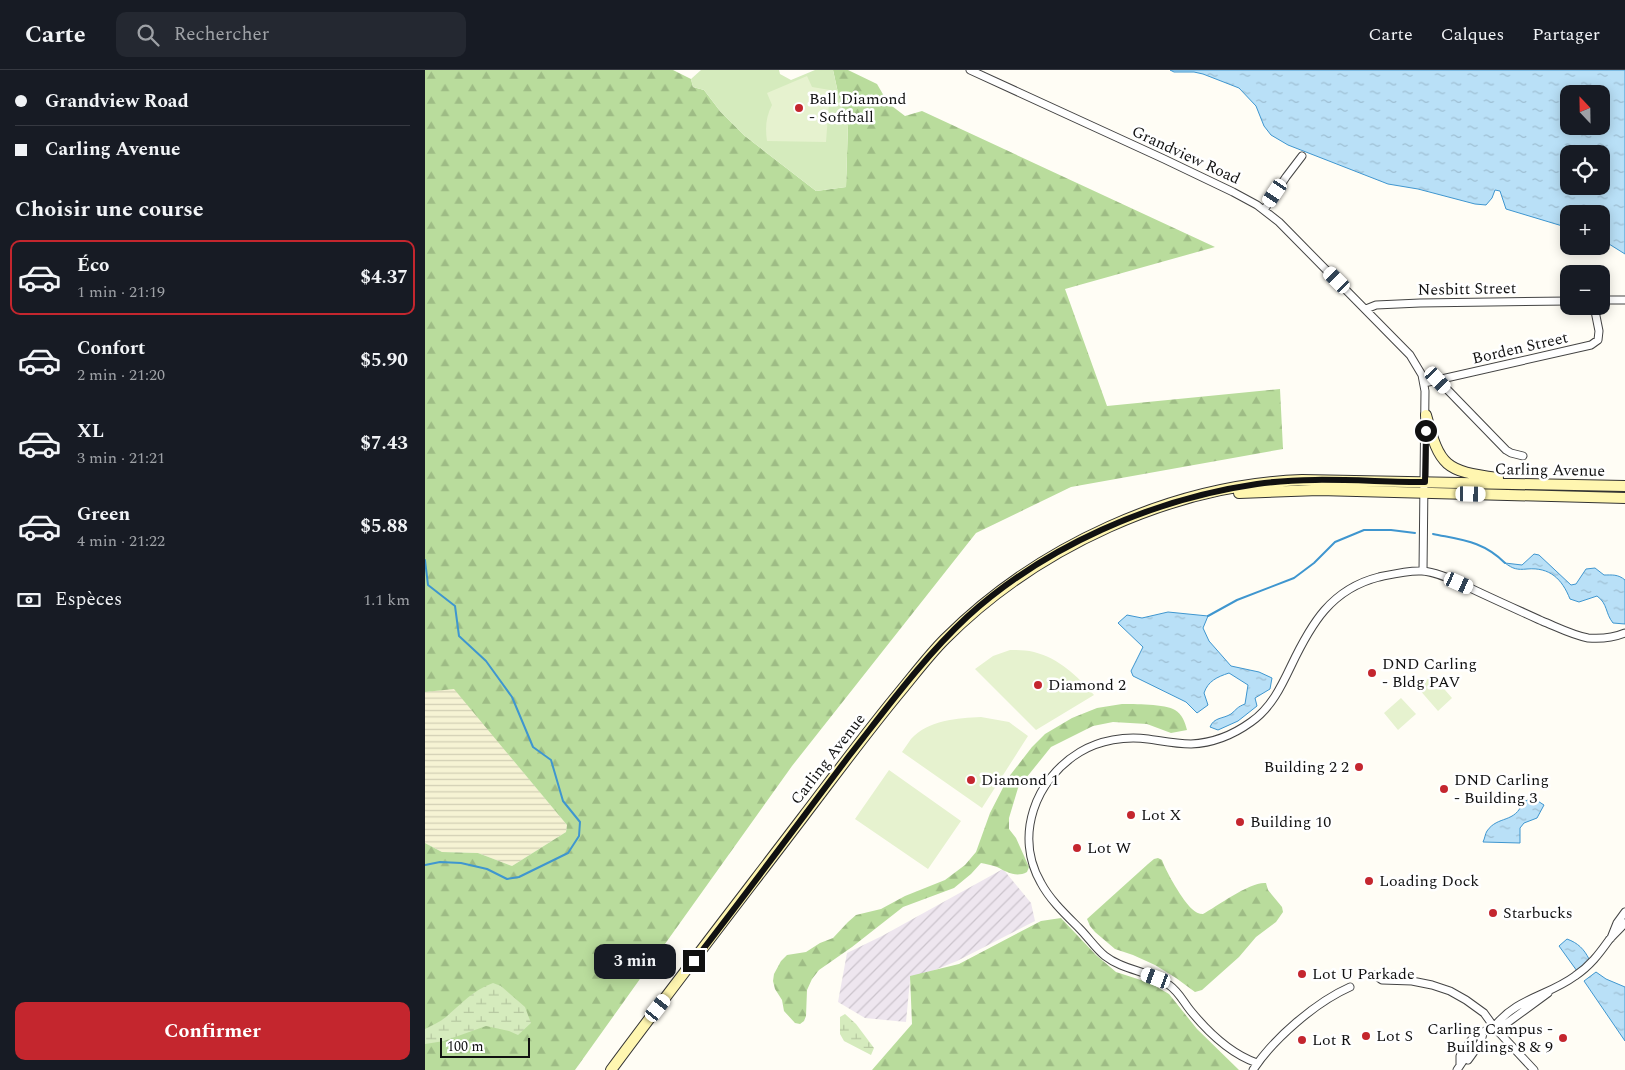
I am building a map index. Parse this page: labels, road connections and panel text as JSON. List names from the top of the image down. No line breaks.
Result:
{"streets":{"main road":["Carling Avenue"],"street":["Grandview Road","Nesbitt Street","Borden Street"]},"crossings":[["Grandview Road","Nesbitt Street"],["Grandview Road","Borden Street"],["Grandview Road","Carling Avenue"]],"places":["Ball Diamond - Softball","DND Carling - Bldg PAV","Diamond 2","Building 2 2","Diamond 1","DND Carling - Building 3","Lot X","Building 10","Lot W","Loading Dock","Starbucks","Lot U Parkade","Lot S","Carling Campus - Buildings 8 & 9","Lot R"],"scale_bar":"100 m","north":"top","page":{"header":"Carte","search":"Rechercher","nav":["Carte","Calques","Partager"],"banner":["Grandview Road","Carling Avenue"],"map_buttons":["+","−"],"heading":"Choisir une course","list":[{"name":"Éco","note":"1 min · 21:19","value":"$4.37"},{"name":"Confort","note":"2 min · 21:20","value":"$5.90"},{"name":"XL","note":"3 min · 21:21","value":"$7.43"},{"name":"Green","note":"4 min · 21:22","value":"$5.88"}],"pay":["Espèces","1.1 km"],"bubble":"3 min","buttons":"Confirmer","scale":"100 m"}}
